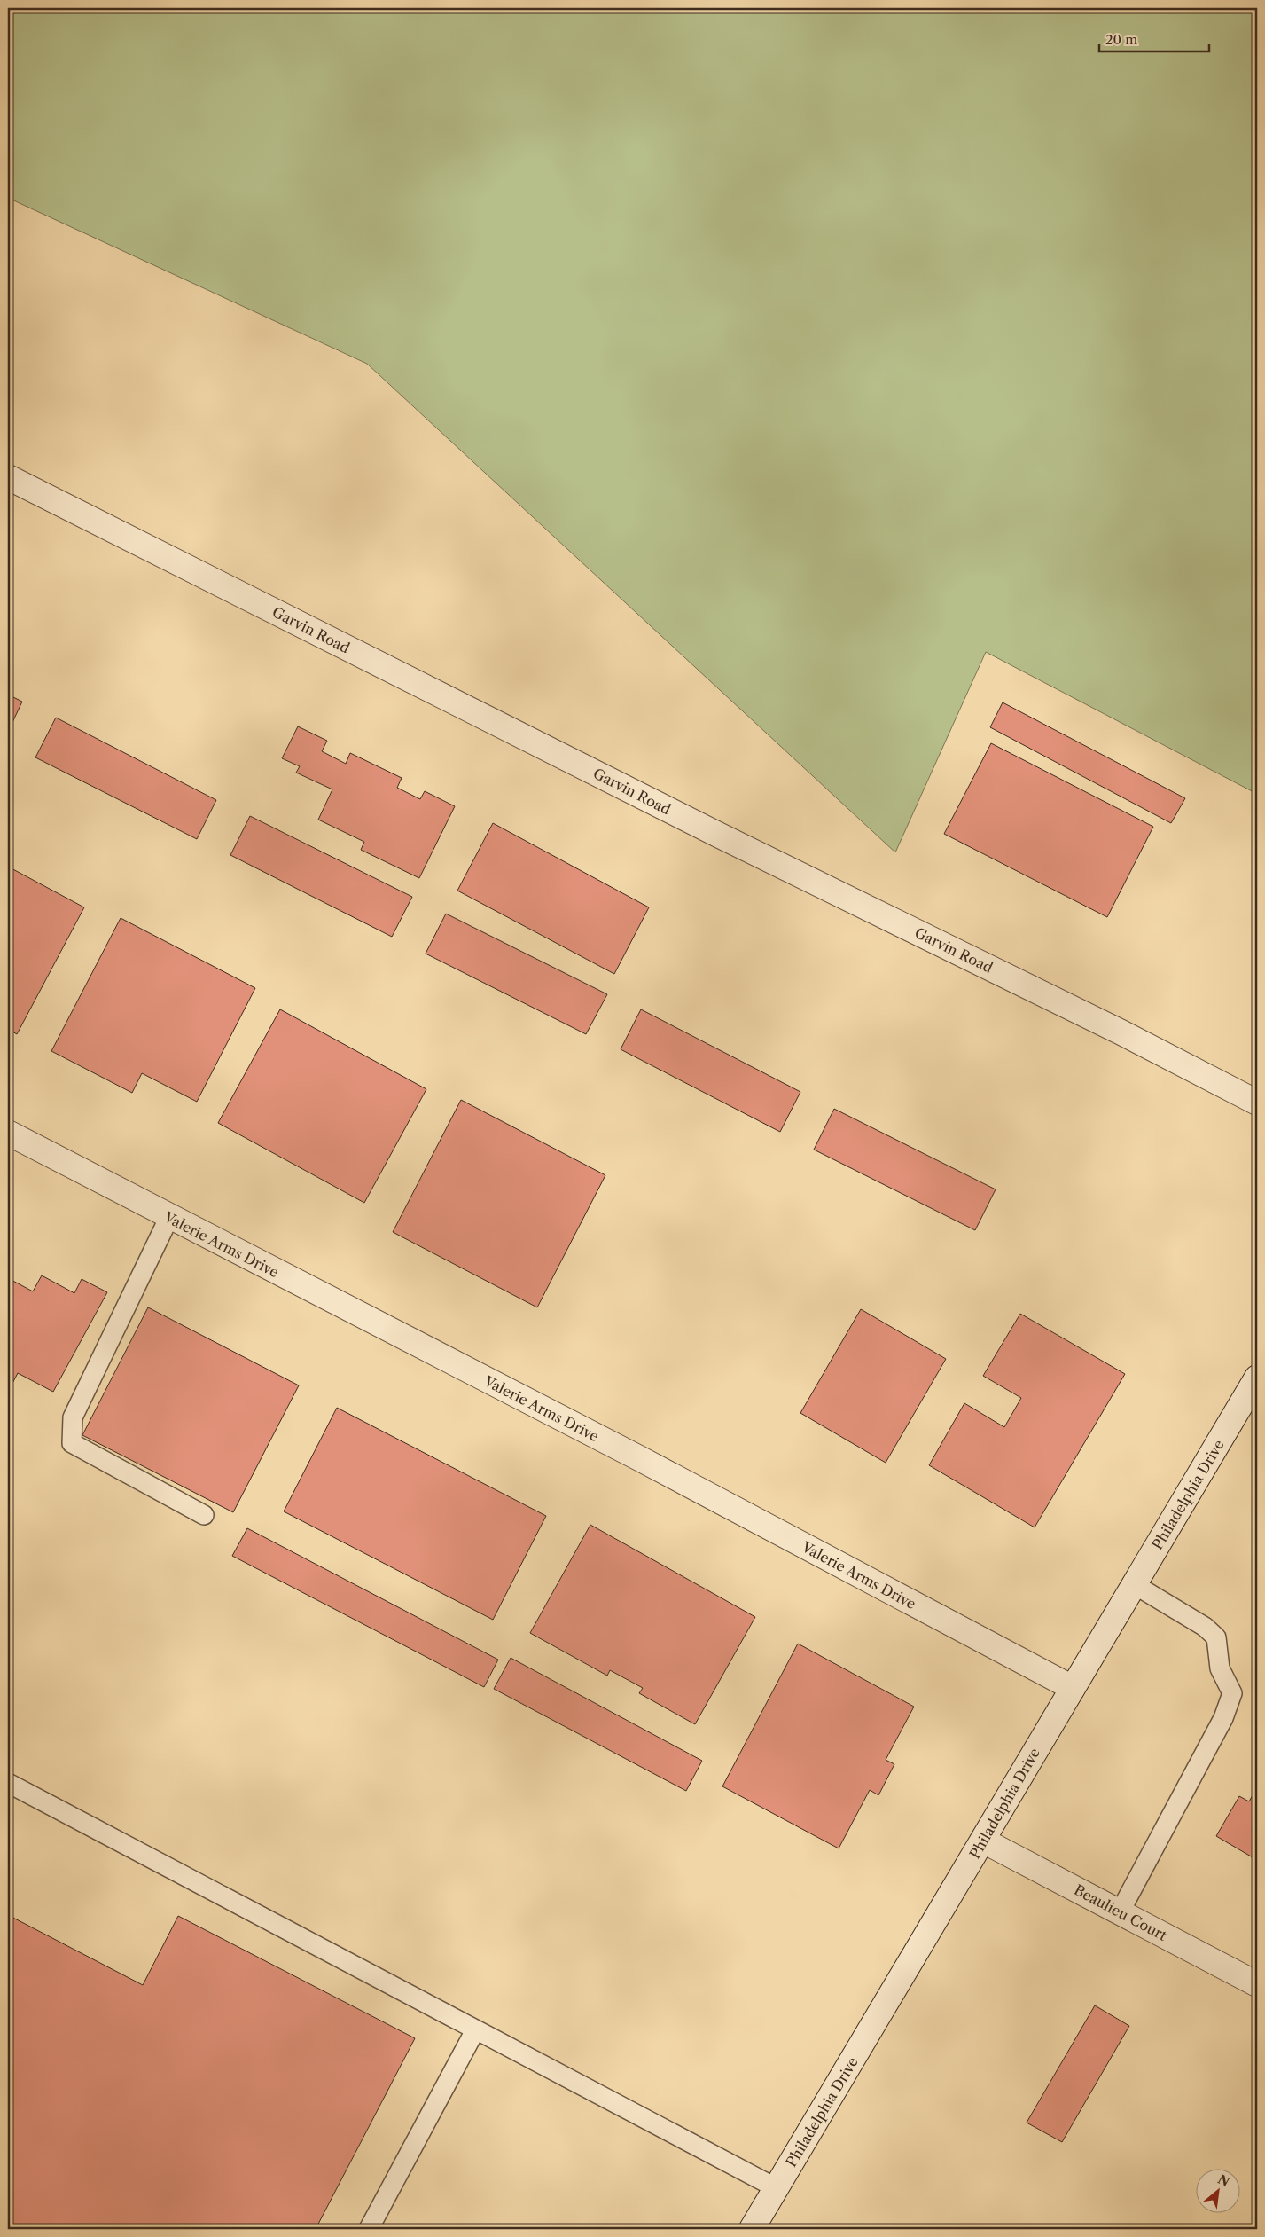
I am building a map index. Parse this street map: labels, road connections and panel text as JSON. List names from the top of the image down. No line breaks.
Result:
{"streets":{"street":["Garvin Road","Valerie Arms Drive","Philadelphia Drive","Beaulieu Court"]},"crossings":[["Valerie Arms Drive","Philadelphia Drive"],["Philadelphia Drive","Beaulieu Court"]],"scale_bar":"20 m","north":"top right"}
